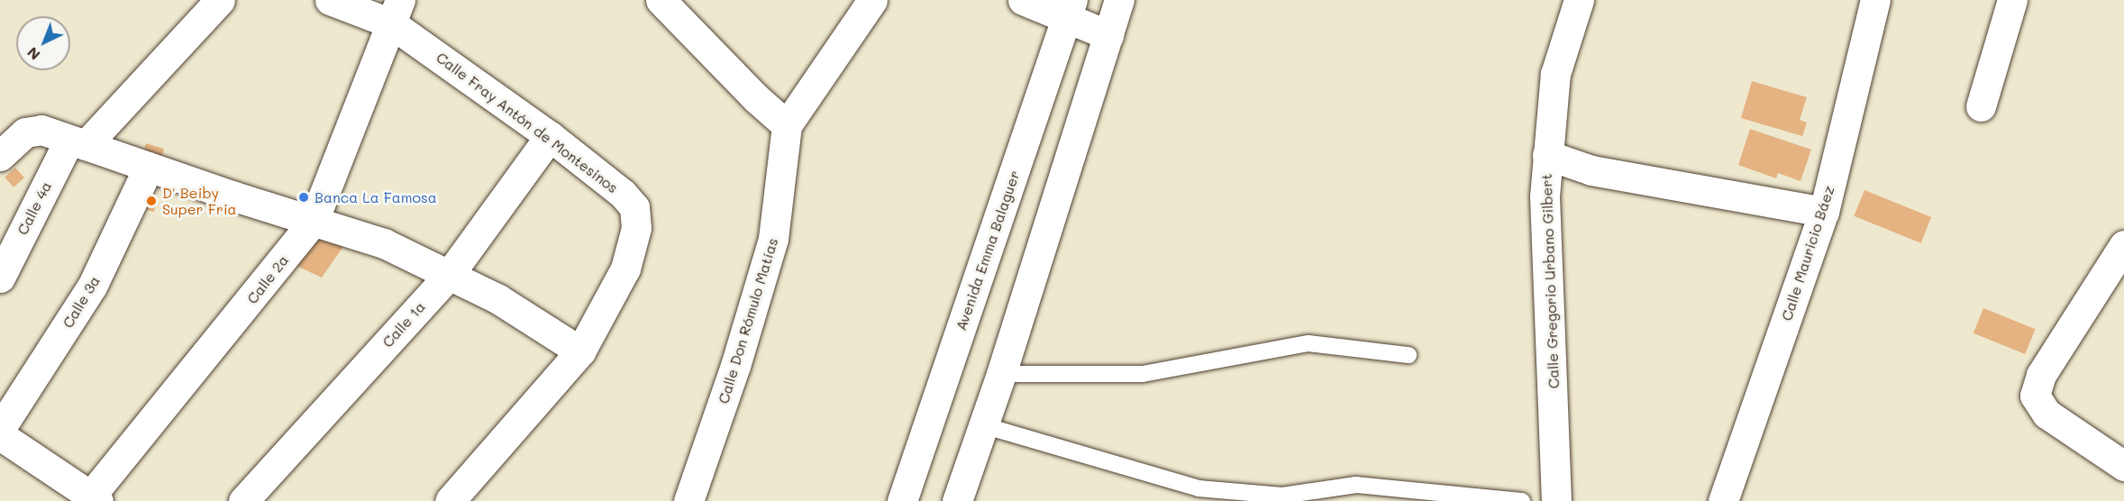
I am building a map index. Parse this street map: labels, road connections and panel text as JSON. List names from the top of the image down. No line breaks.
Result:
{"streets":{"street":["Calle Fray Antón de Montesinos","Calle 4a","Avenida Emma Balaguer","Calle Mauricio Báez","Calle 2a","Calle Gregorio Urbano Gilbert","Calle 3a","Calle Don Rómulo Matías","Calle 1a"]},"crossings":[["Calle Fray Antón de Montesinos","Calle 2a"],["Calle Fray Antón de Montesinos","Calle 1a"]],"places":["Banca La Famosa","D' Beiby Super Fria"],"north":"bottom left"}
